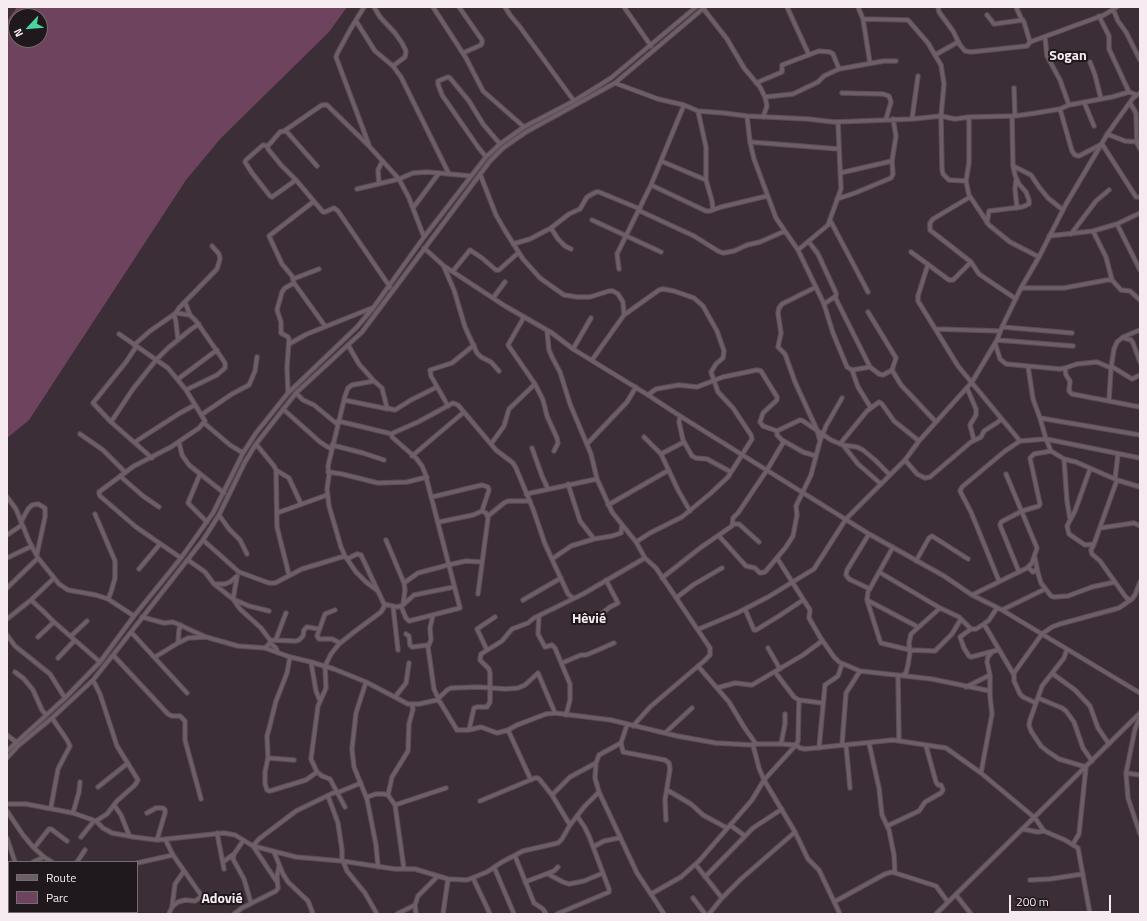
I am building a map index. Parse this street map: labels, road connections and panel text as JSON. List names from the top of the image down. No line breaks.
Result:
{"districts":["Sogan","Hêvié","Adovié"],"legend":["Route","Parc"],"scale_bar":"200 m","north":"bottom left"}
